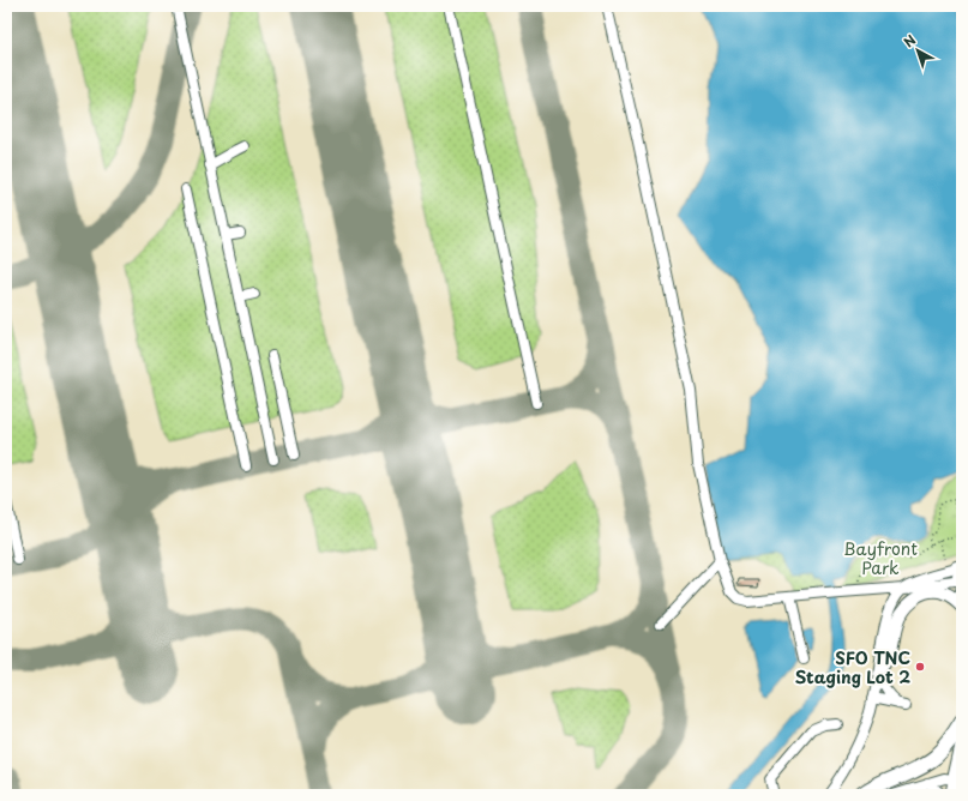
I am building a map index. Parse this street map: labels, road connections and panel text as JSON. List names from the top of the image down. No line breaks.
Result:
{"parks":["Bayfront Park"],"places":["SFO TNC Staging Lot 2"],"north":"top left"}
